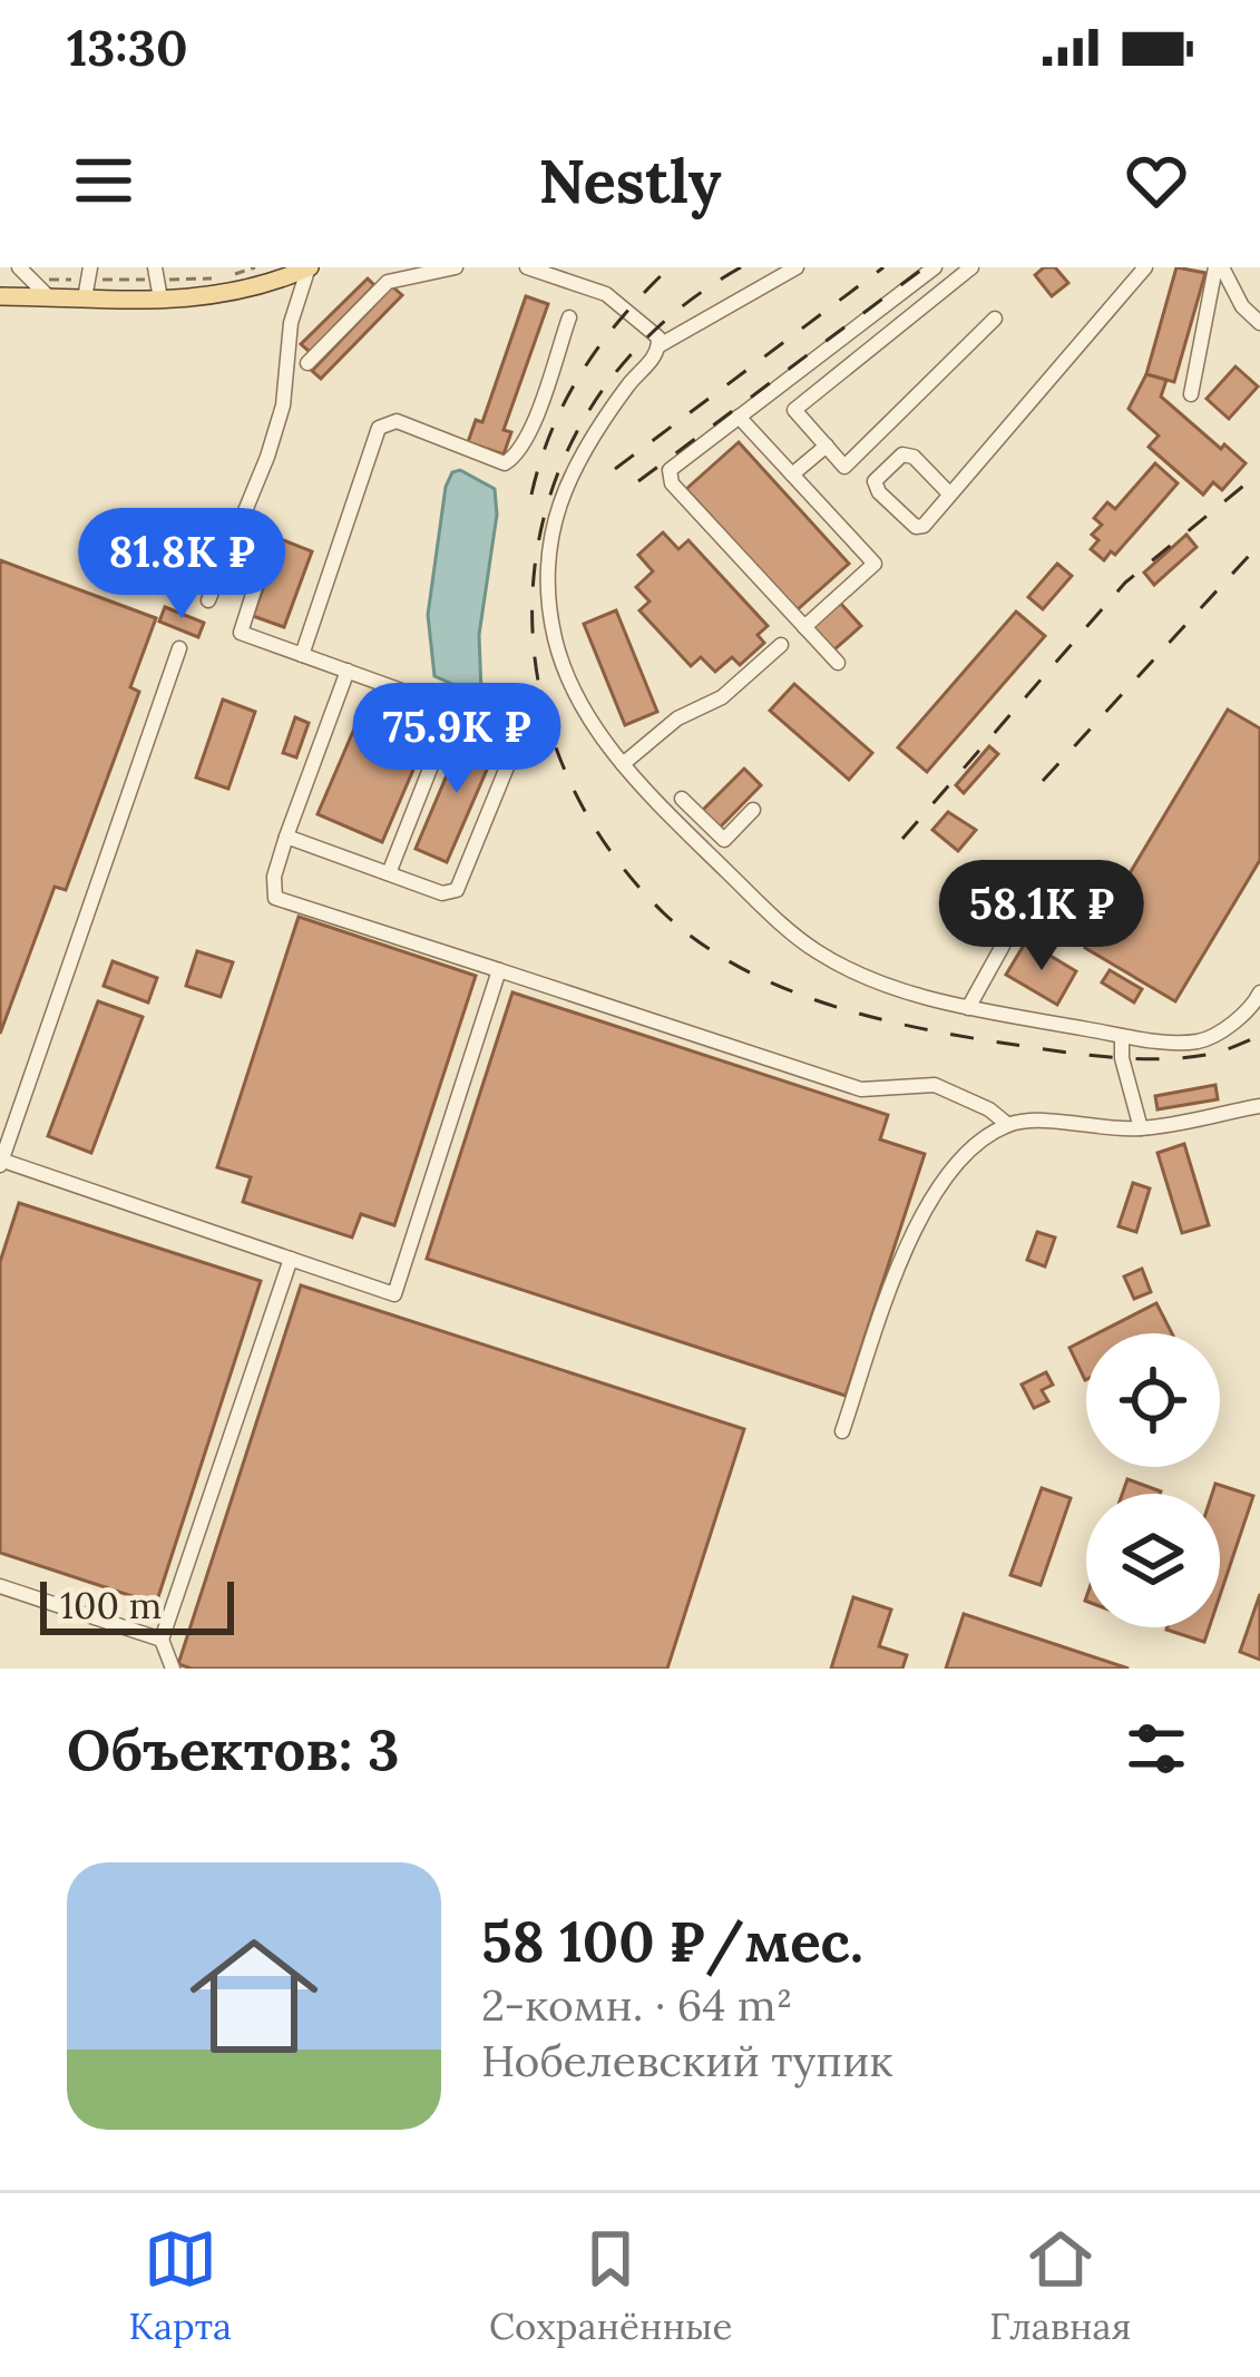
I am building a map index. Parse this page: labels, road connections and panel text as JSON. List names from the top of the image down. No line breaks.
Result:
{"scale_bar":"100 m","page":{"status":"13:30","header":"Nestly","price":["81.8K ₽","75.9K ₽","58.1K ₽"],"scale":"100 m","heading":"Объектов: 3","list":[{"name":"58 100 ₽/мес.","note":"2-комн. · 64 m² · Нобелевский тупик"}],"tabs":["Карта","Сохранённые","Главная"]}}
